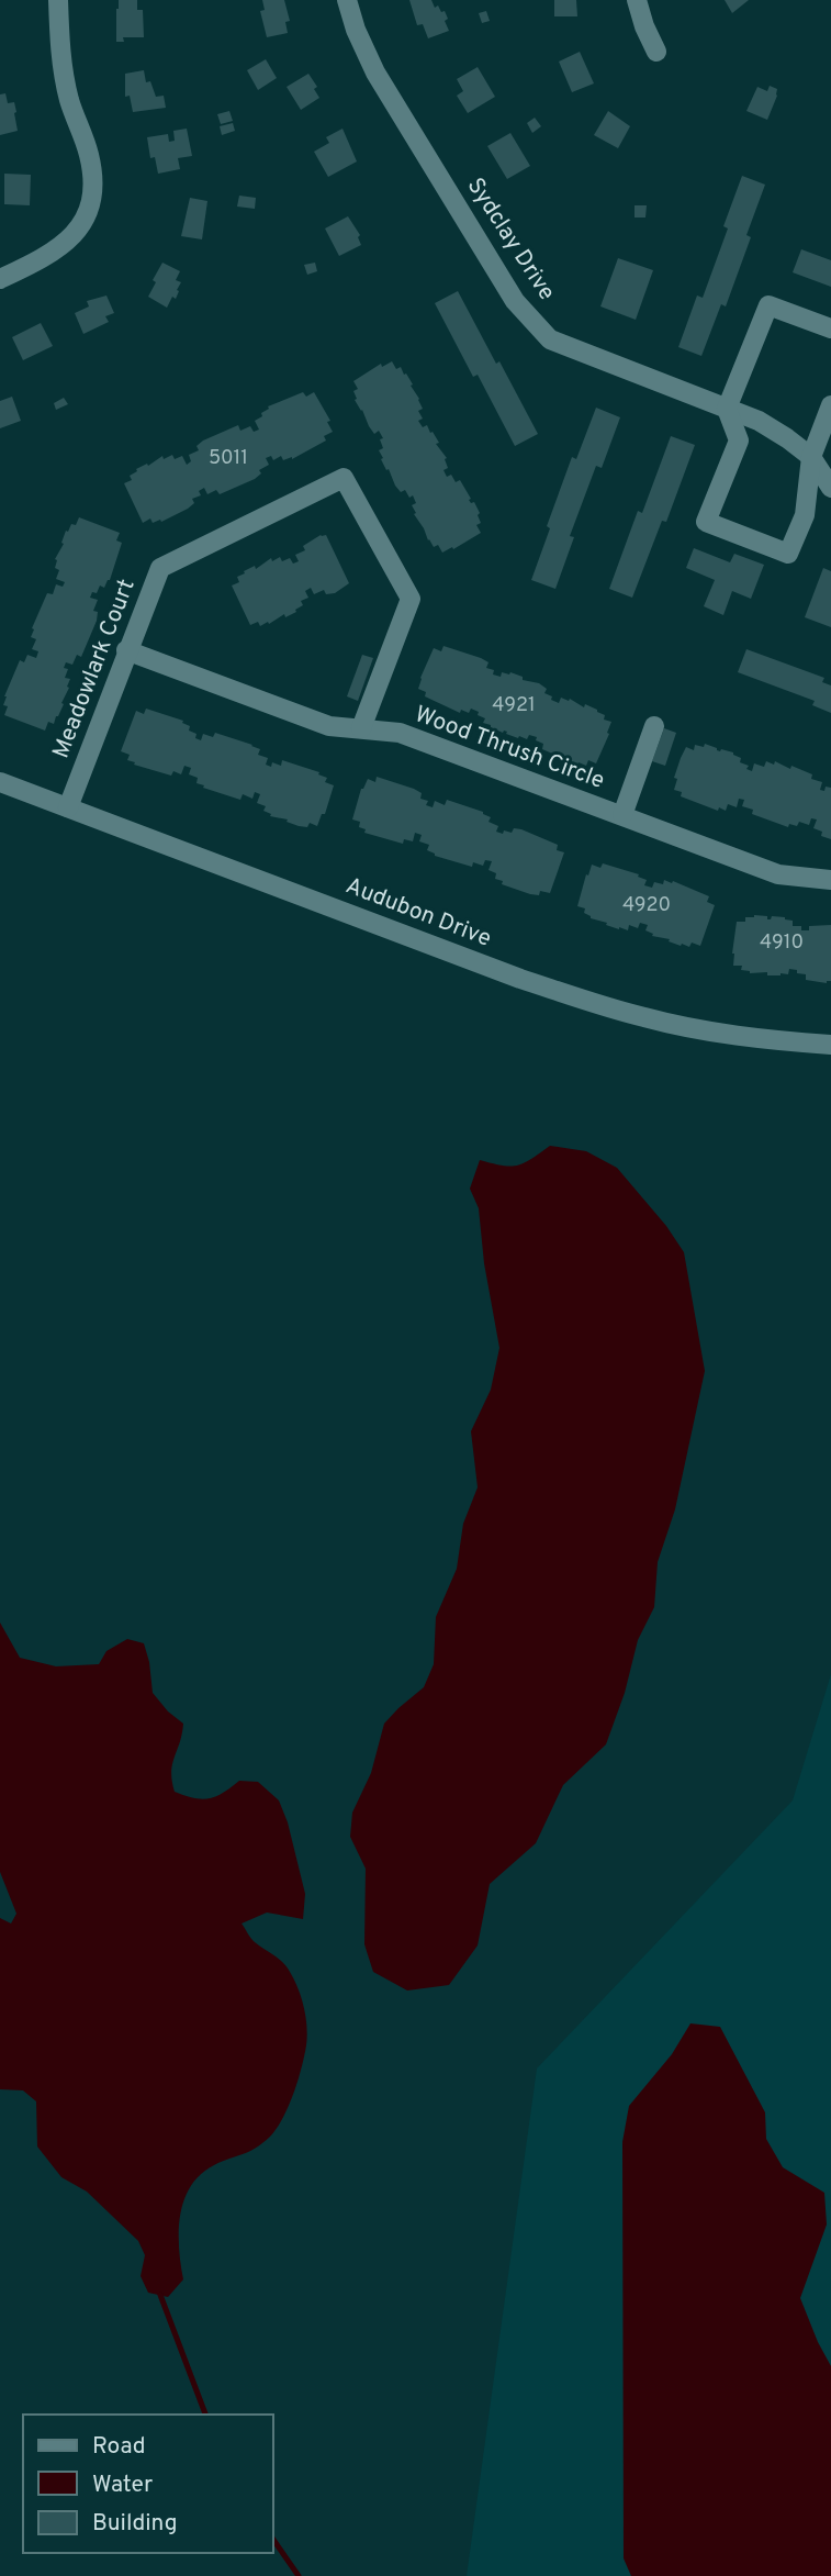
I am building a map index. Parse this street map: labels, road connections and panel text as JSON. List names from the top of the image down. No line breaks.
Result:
{"streets":{"street":["Sydclay Drive","Meadowlark Court","Wood Thrush Circle","Audubon Drive"]},"crossings":[["Meadowlark Court","Wood Thrush Circle"],["Meadowlark Court","Audubon Drive"]],"house_numbers":["5011","4921","4920","4910"],"legend":["Road","Water","Building"]}
